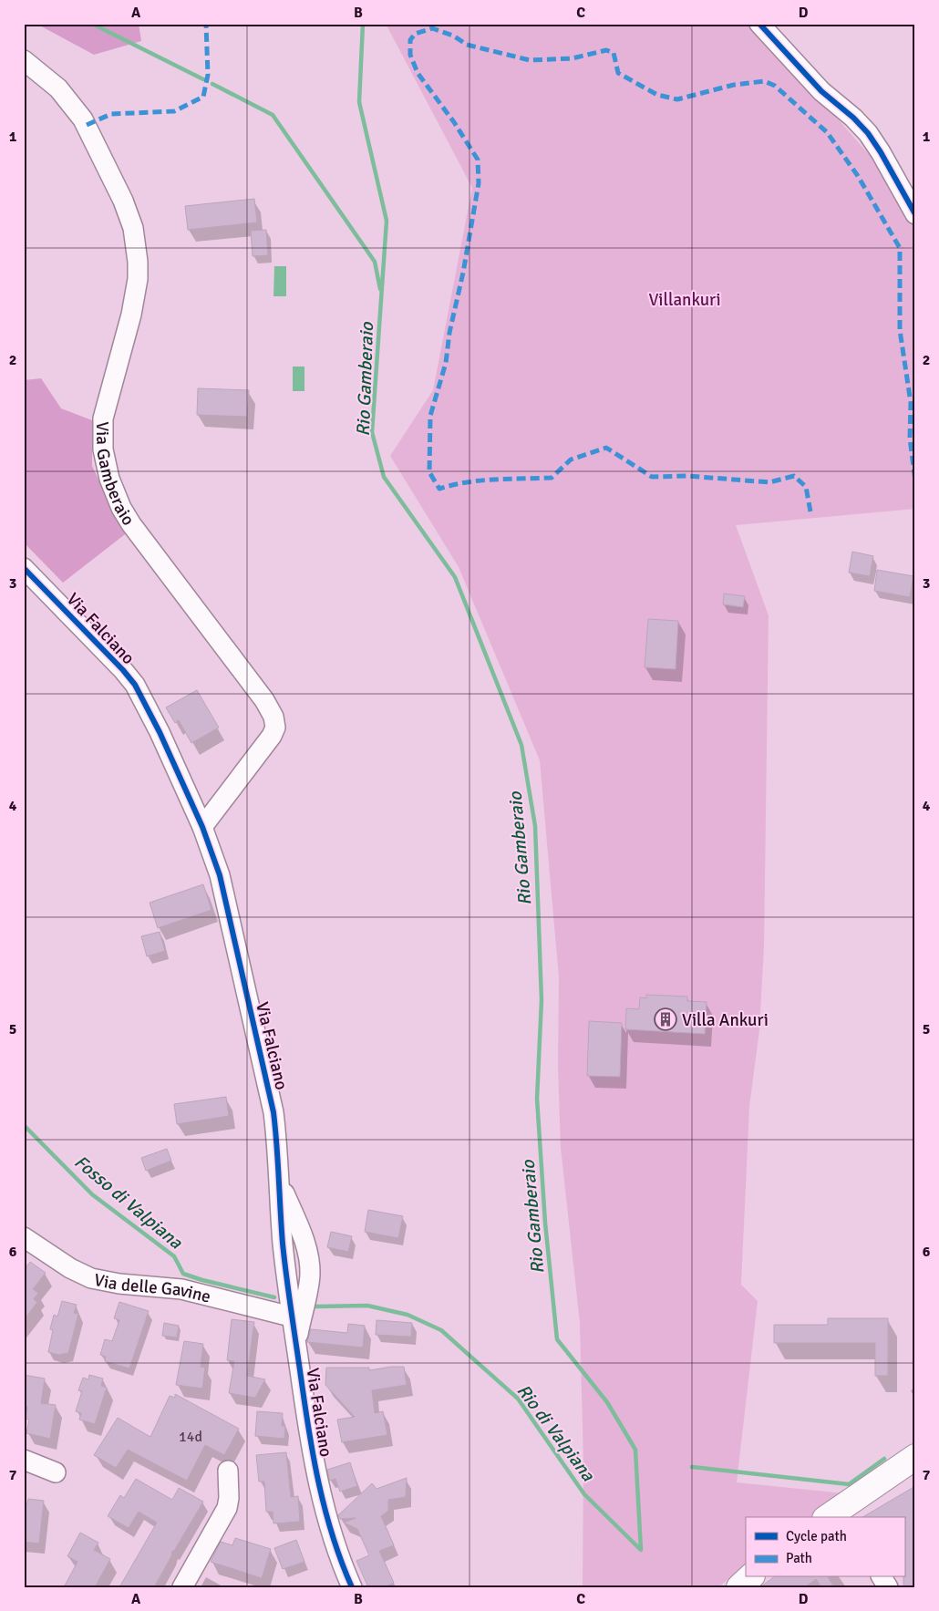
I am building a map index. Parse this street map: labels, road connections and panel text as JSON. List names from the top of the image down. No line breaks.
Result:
{"streets":{"street":["Via Gamberaio","Via Falciano","Via delle Gavine"]},"crossings":[["Via Gamberaio","Via Falciano"],["Via Falciano","Via delle Gavine"]],"water":["Rio Gamberaio","Fosso di Valpiana","Rio di Valpiana"],"parks":["Villankuri"],"places":{"building":["Villa Ankuri"]},"house_numbers":["14d"],"legend":["Cycle path","Path"],"grid":{"columns":["A","B","C","D"],"rows":["1","2","3","4","5","6","7"]}}
